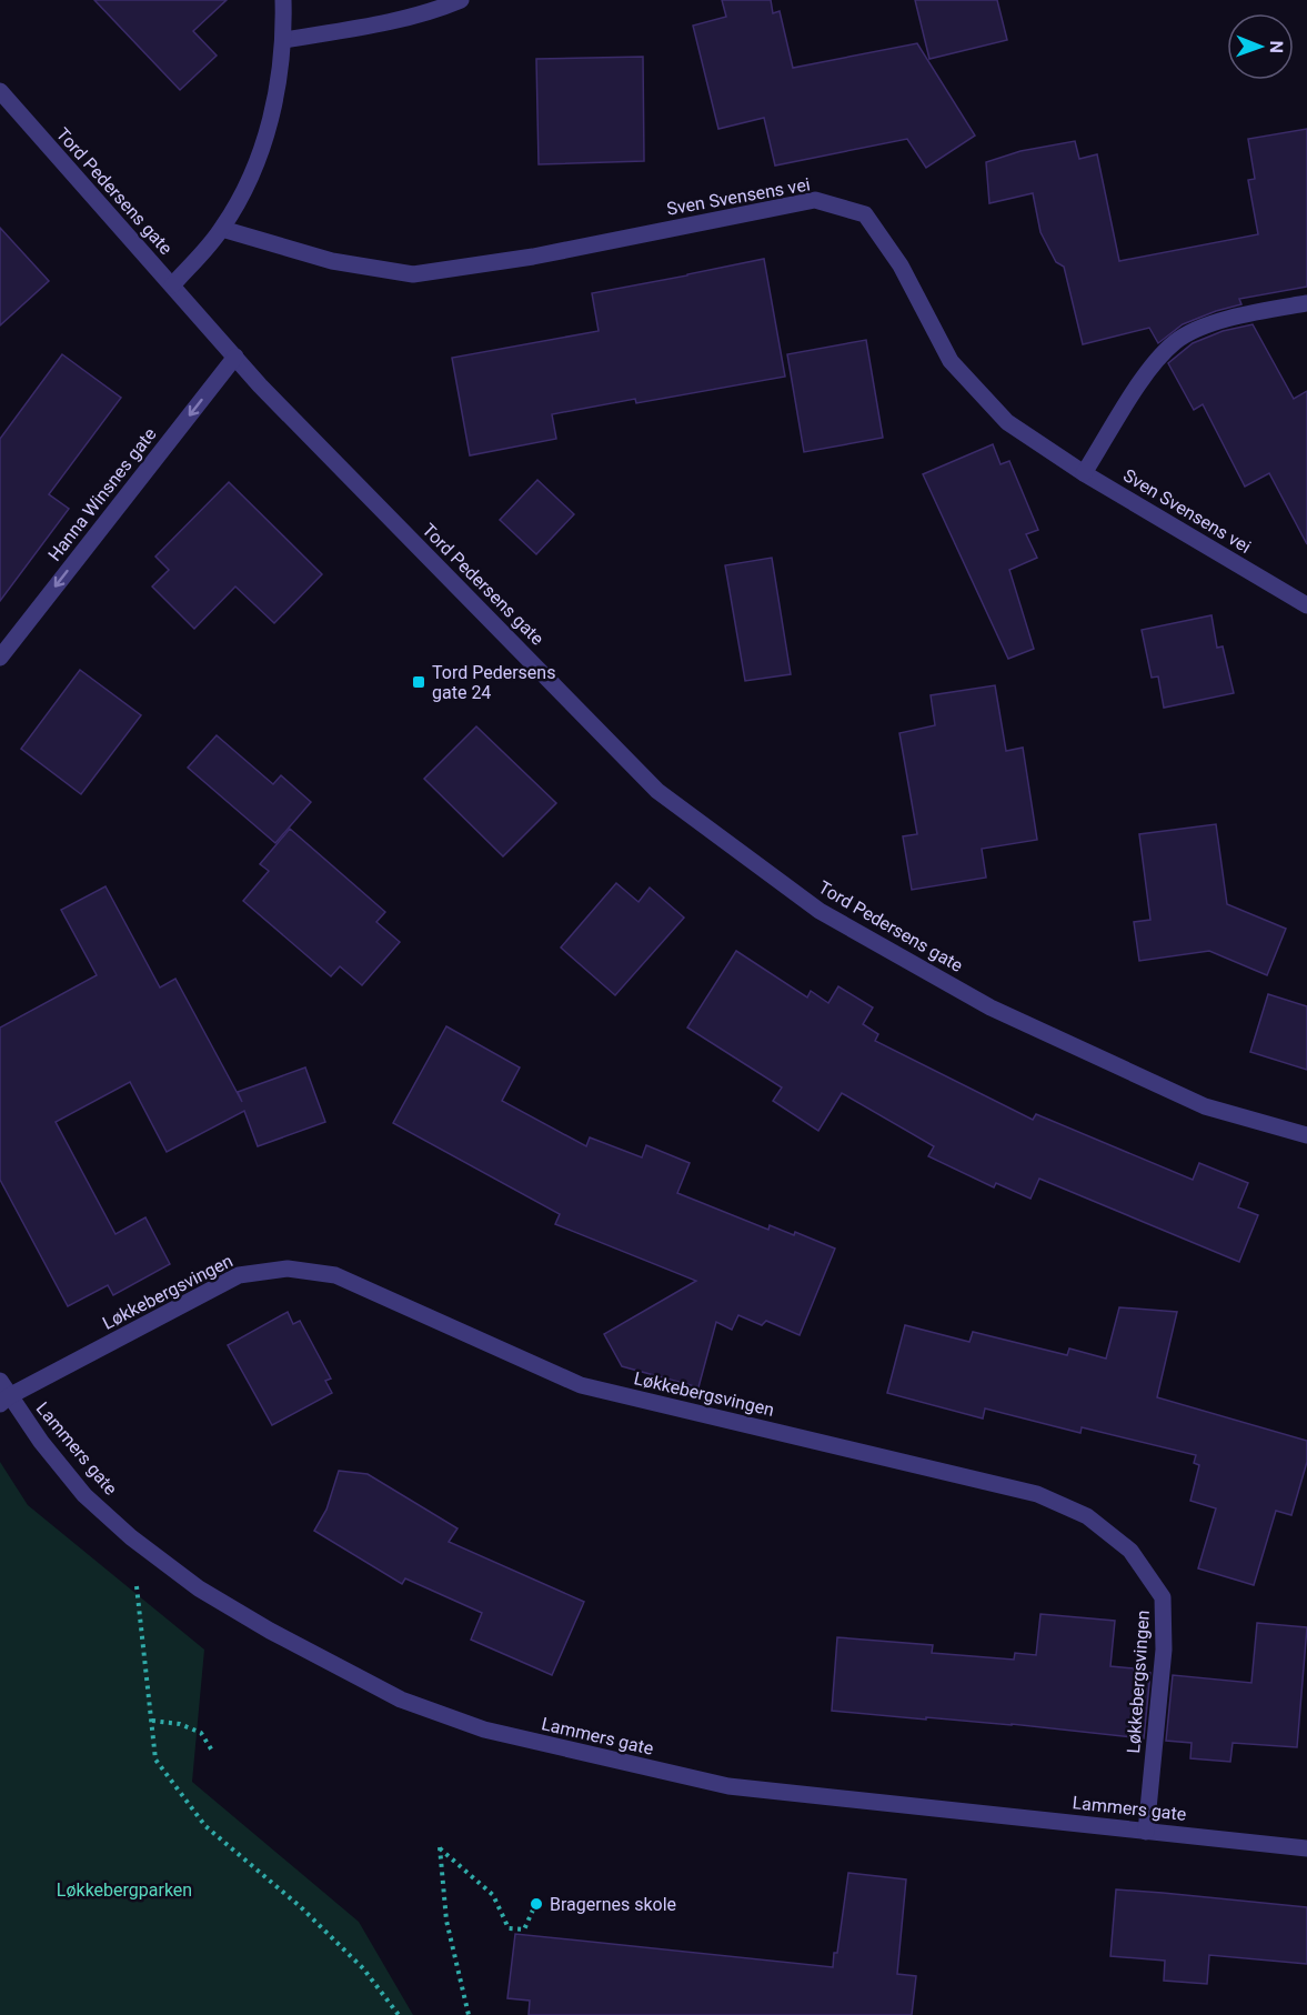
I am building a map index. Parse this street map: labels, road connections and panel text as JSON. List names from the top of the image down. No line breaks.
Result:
{"streets":{"street":["Tord Pedersens gate","Sven Svensens vei","Hanna Winsnes gate","Løkkebergsvingen","Lammers gate"]},"crossings":[["Tord Pedersens gate","Hanna Winsnes gate"],["Løkkebergsvingen","Lammers gate"]],"one_way":["Hanna Winsnes gate"],"parks":["Løkkebergparken"],"places":{"transit":["Tord Pedersens gate 24"],"other":["Bragernes skole"]},"north":"right"}
